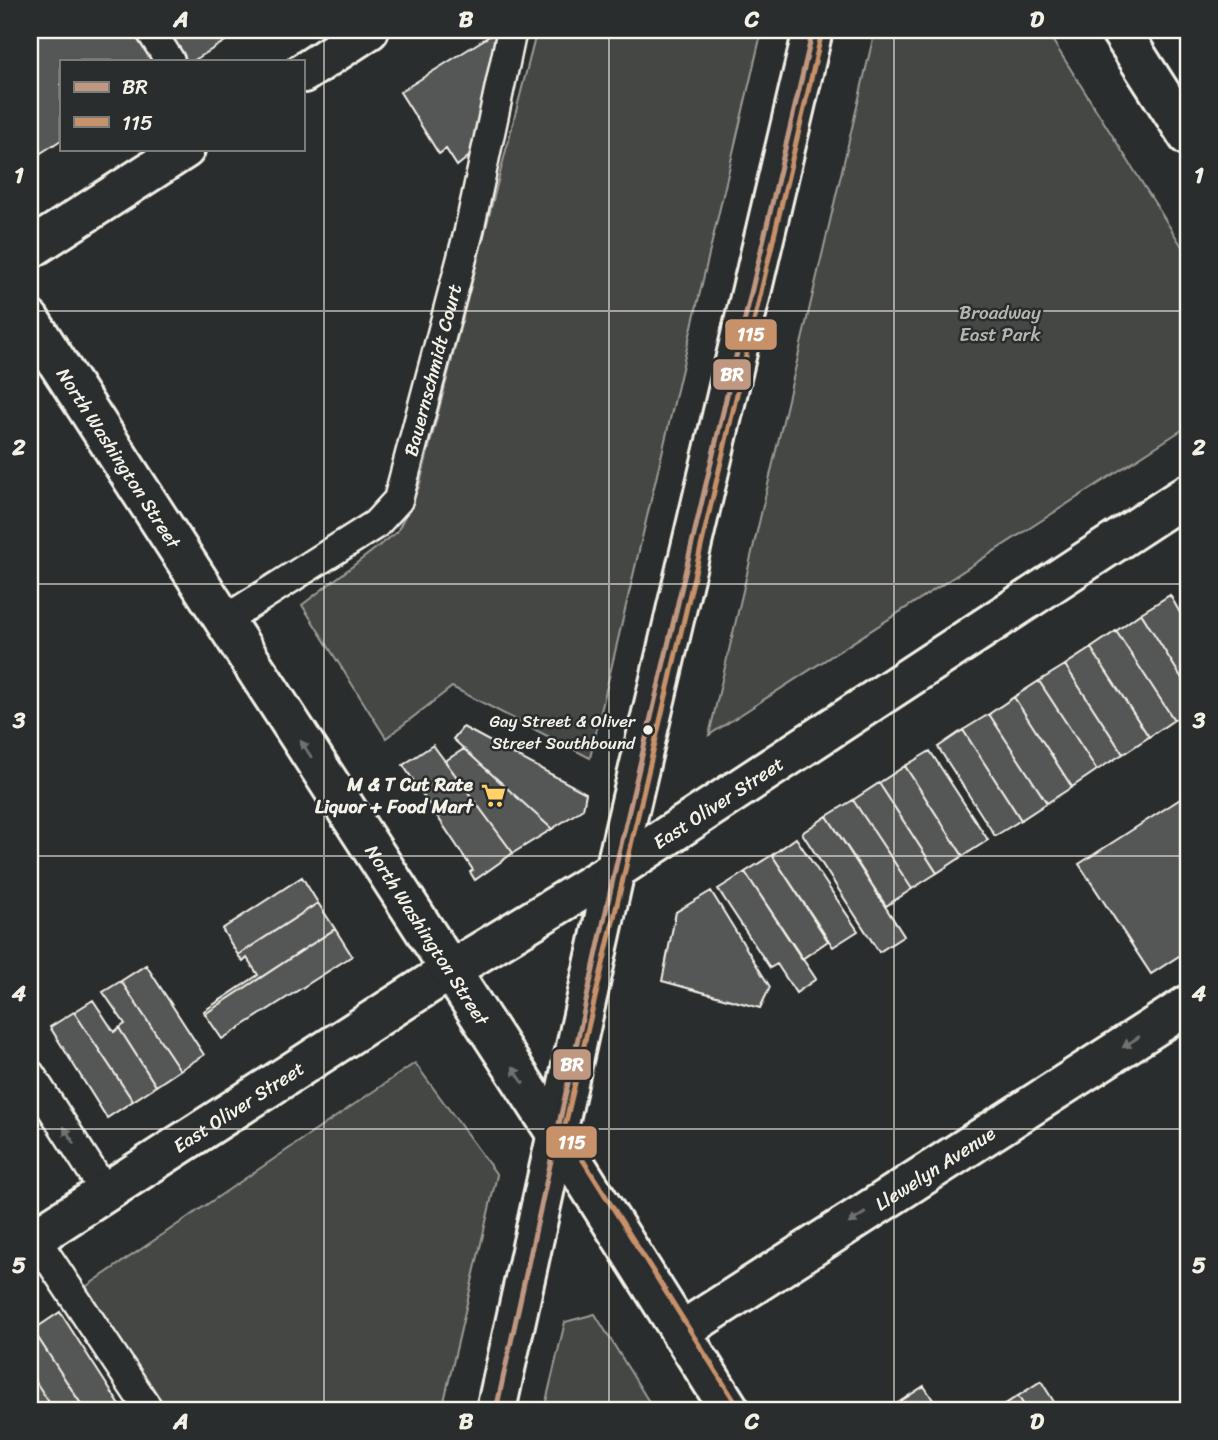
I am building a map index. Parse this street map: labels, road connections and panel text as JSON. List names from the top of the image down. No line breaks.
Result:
{"streets":{"main road":["North Washington Street","East Oliver Street","Llewelyn Avenue"],"lane":["Bauernschmidt Court"]},"crossings":[["Bauernschmidt Court","North Washington Street"],["North Washington Street","East Oliver Street"],["North Washington Street","Llewelyn Avenue"]],"one_way":["North Washington Street","Llewelyn Avenue"],"parks":["Broadway East Park"],"places":{"other":["Gay Street & Oliver Street Southbound"],"supermarket":["M & T Cut Rate Liquor + Food Mart"]},"lines":["transit line BR","transit line 115"],"legend":["BR","115"],"grid":{"columns":["A","B","C","D"],"rows":["1","2","3","4","5"]}}
